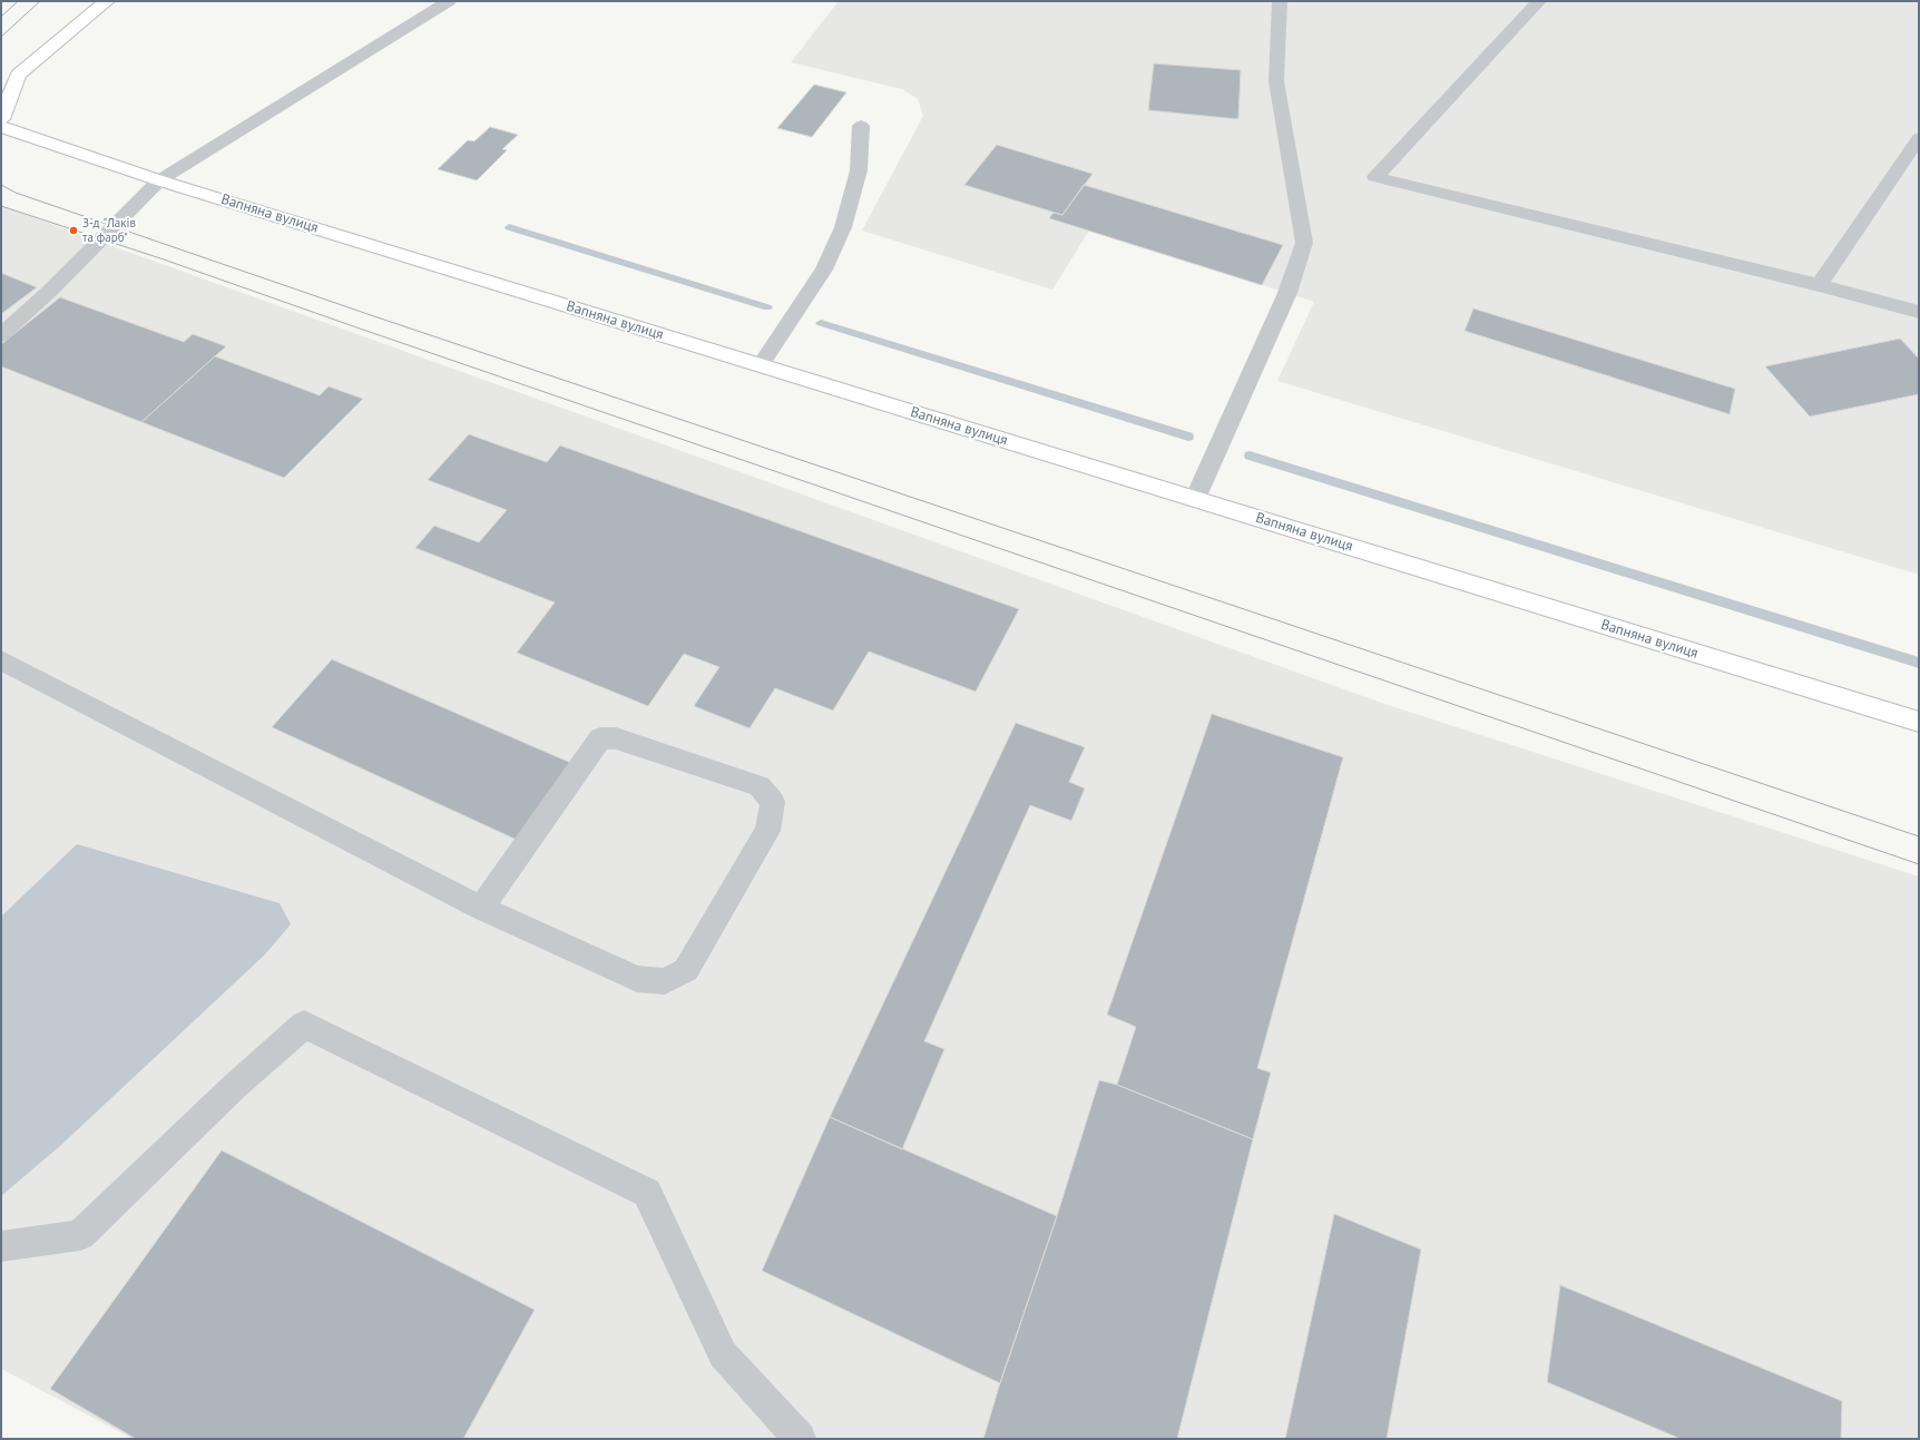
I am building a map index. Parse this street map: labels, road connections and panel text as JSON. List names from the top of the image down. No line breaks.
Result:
{"streets":{"street":["Вапняна вулиця"]},"places":["З-д \"Лаків та фарб\""]}
